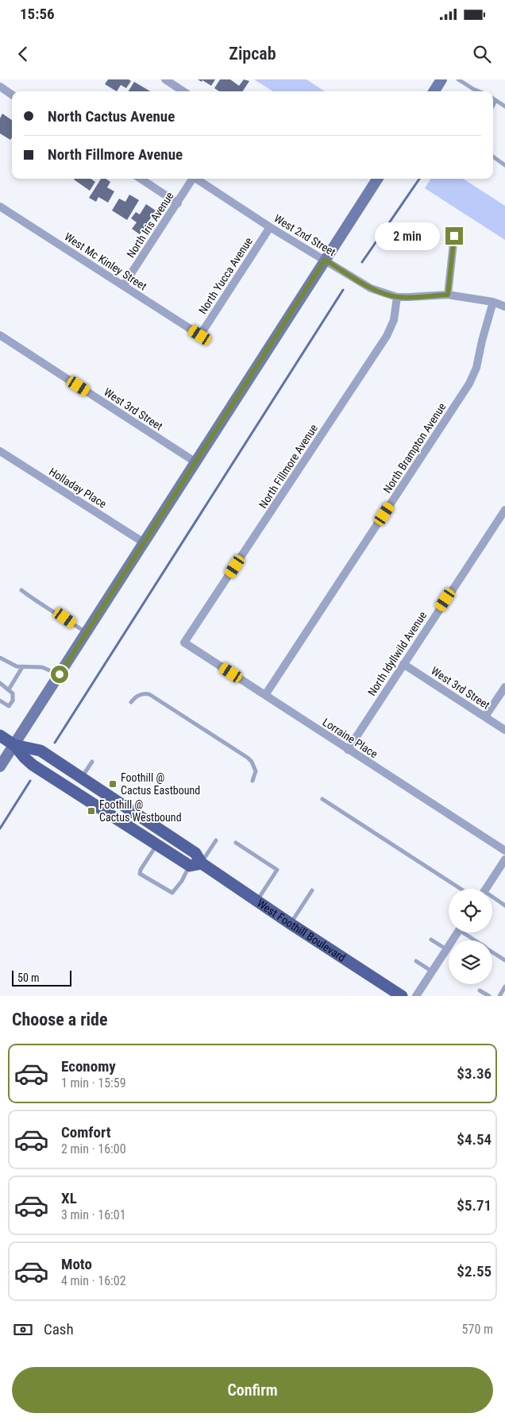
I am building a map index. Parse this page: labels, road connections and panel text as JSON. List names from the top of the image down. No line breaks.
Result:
{"streets":{"main road":["West Foothill Boulevard"],"street":["North Iris Avenue","West 2nd Street","West Mc Kinley Street","North Yucca Avenue","West 3rd Street","North Brampton Avenue","North Fillmore Avenue","Holladay Place","North Idyllwild Avenue","Lorraine Place"]},"crossings":[["North Iris Avenue","West Mc Kinley Street"],["West 2nd Street","North Yucca Avenue"],["West 2nd Street","North Brampton Avenue"],["West 2nd Street","North Fillmore Avenue"],["West Mc Kinley Street","North Yucca Avenue"],["West 3rd Street","North Idyllwild Avenue"],["North Brampton Avenue","Lorraine Place"],["North Fillmore Avenue","Lorraine Place"],["North Idyllwild Avenue","Lorraine Place"]],"places":{"transit":["Foothill @ Cactus Eastbound","Foothill @ Cactus Westbound"]},"scale_bar":"50 m","page":{"status":"15:56","header":"Zipcab","banner":["North Cactus Avenue","North Fillmore Avenue"],"bubble":"2 min","scale":"50 m","heading":"Choose a ride","list":[{"name":"Economy","note":"1 min · 15:59","value":"$3.36"},{"name":"Comfort","note":"2 min · 16:00","value":"$4.54"},{"name":"XL","note":"3 min · 16:01","value":"$5.71"},{"name":"Moto","note":"4 min · 16:02","value":"$2.55"}],"pay":["Cash","570 m"],"buttons":"Confirm"}}
